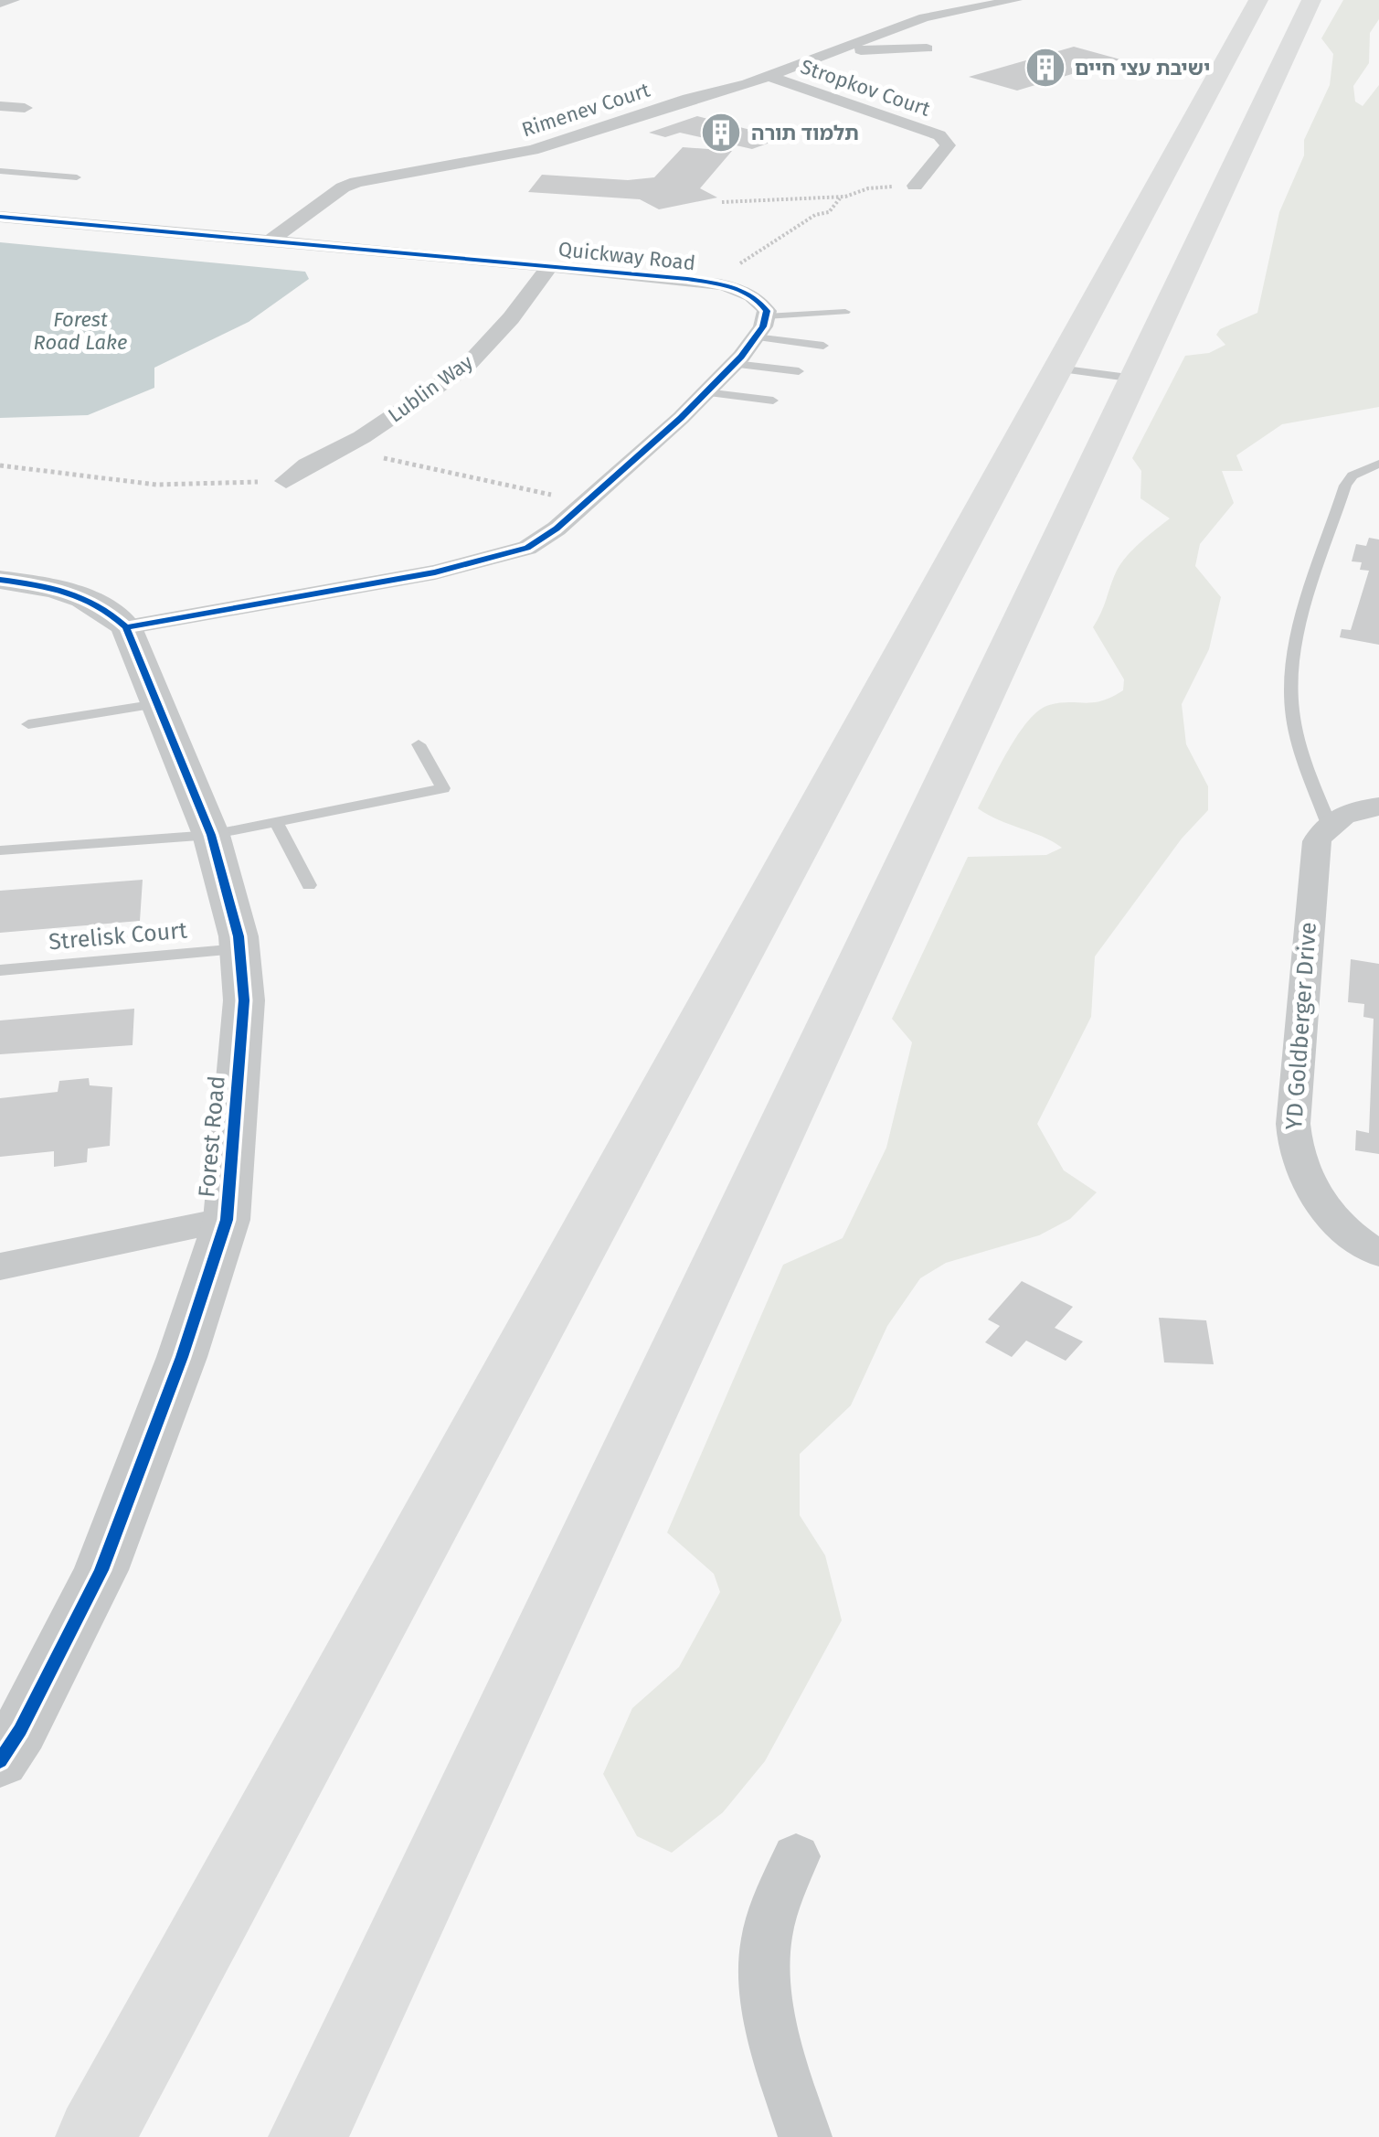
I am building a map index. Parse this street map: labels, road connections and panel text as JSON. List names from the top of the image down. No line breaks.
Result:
{"streets":{"street":["Stropkov Court","Rimenev Court","Quickway Road","Lublin Way","YD Goldberger Drive","Forest Road"],"lane":["Strelisk Court"]},"crossings":[["Stropkov Court","Rimenev Court"],["Rimenev Court","Quickway Road"],["Quickway Road","Lublin Way"],["Strelisk Court","Forest Road"]],"water":["Forest Road Lake"],"places":{"building":["ישיבת עצי חיים","תלמוד תורה"]}}
